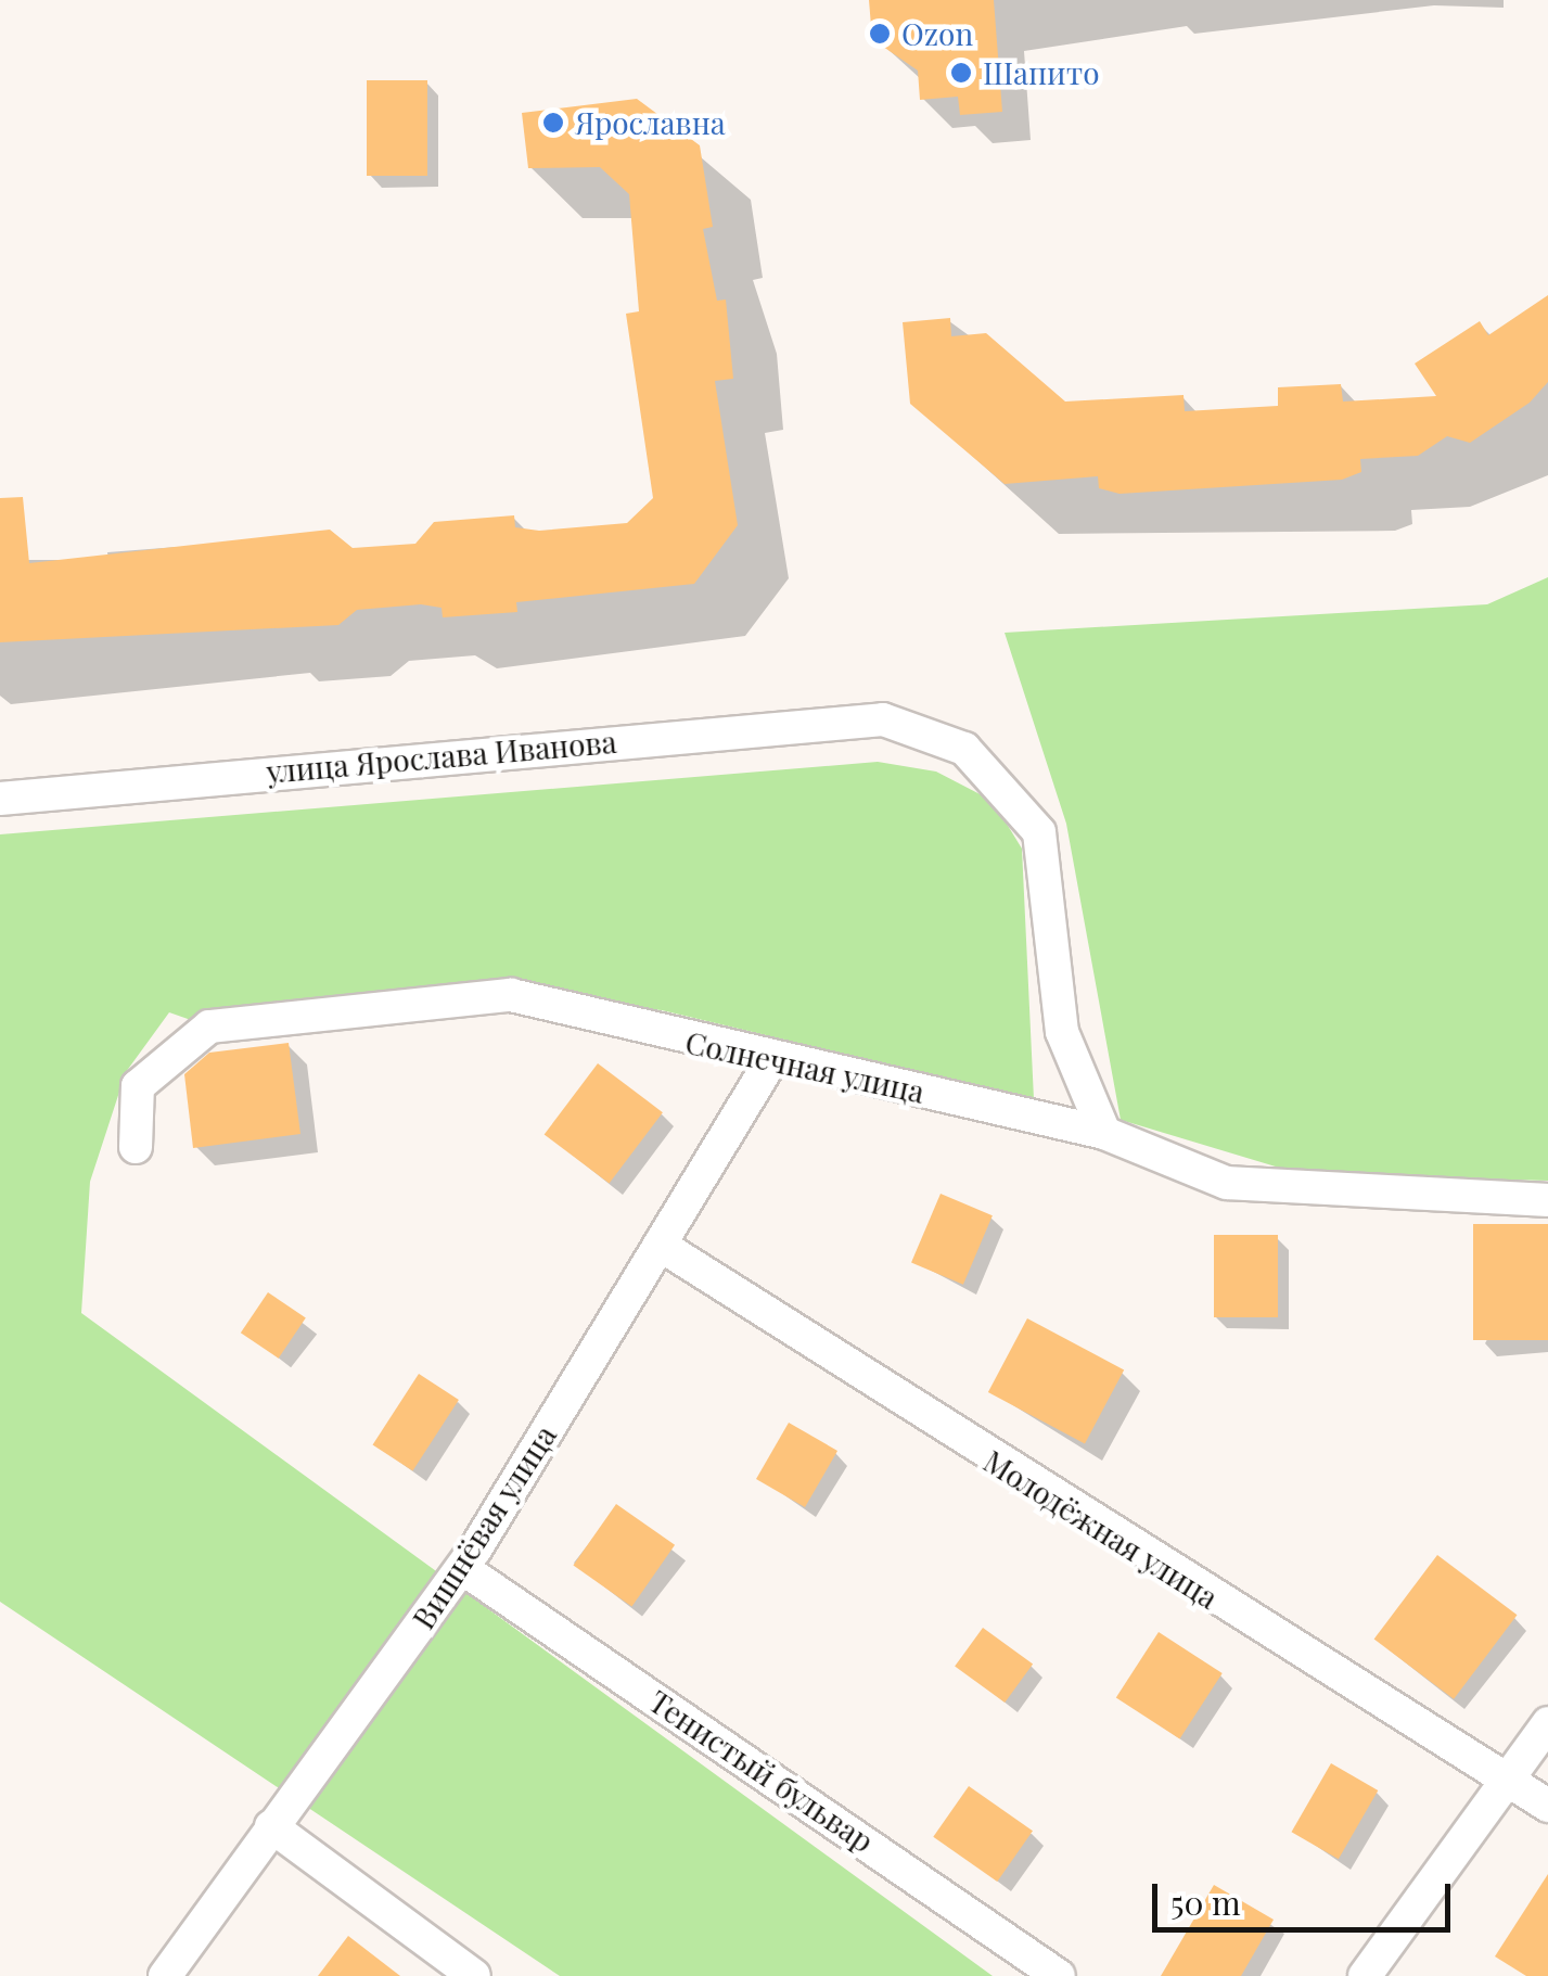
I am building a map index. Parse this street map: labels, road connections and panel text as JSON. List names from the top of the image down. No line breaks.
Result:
{"streets":{"street":["улица Ярослава Иванова","Солнечная улица","Вишнёвая улица","Молодёжная улица","Тенистый бульвар"]},"crossings":[["улица Ярослава Иванова","Солнечная улица"],["Солнечная улица","Вишнёвая улица"],["Вишнёвая улица","Молодёжная улица"],["Вишнёвая улица","Тенистый бульвар"]],"places":["Ozon","Шапито","Ярославна"],"scale_bar":"50 m"}
